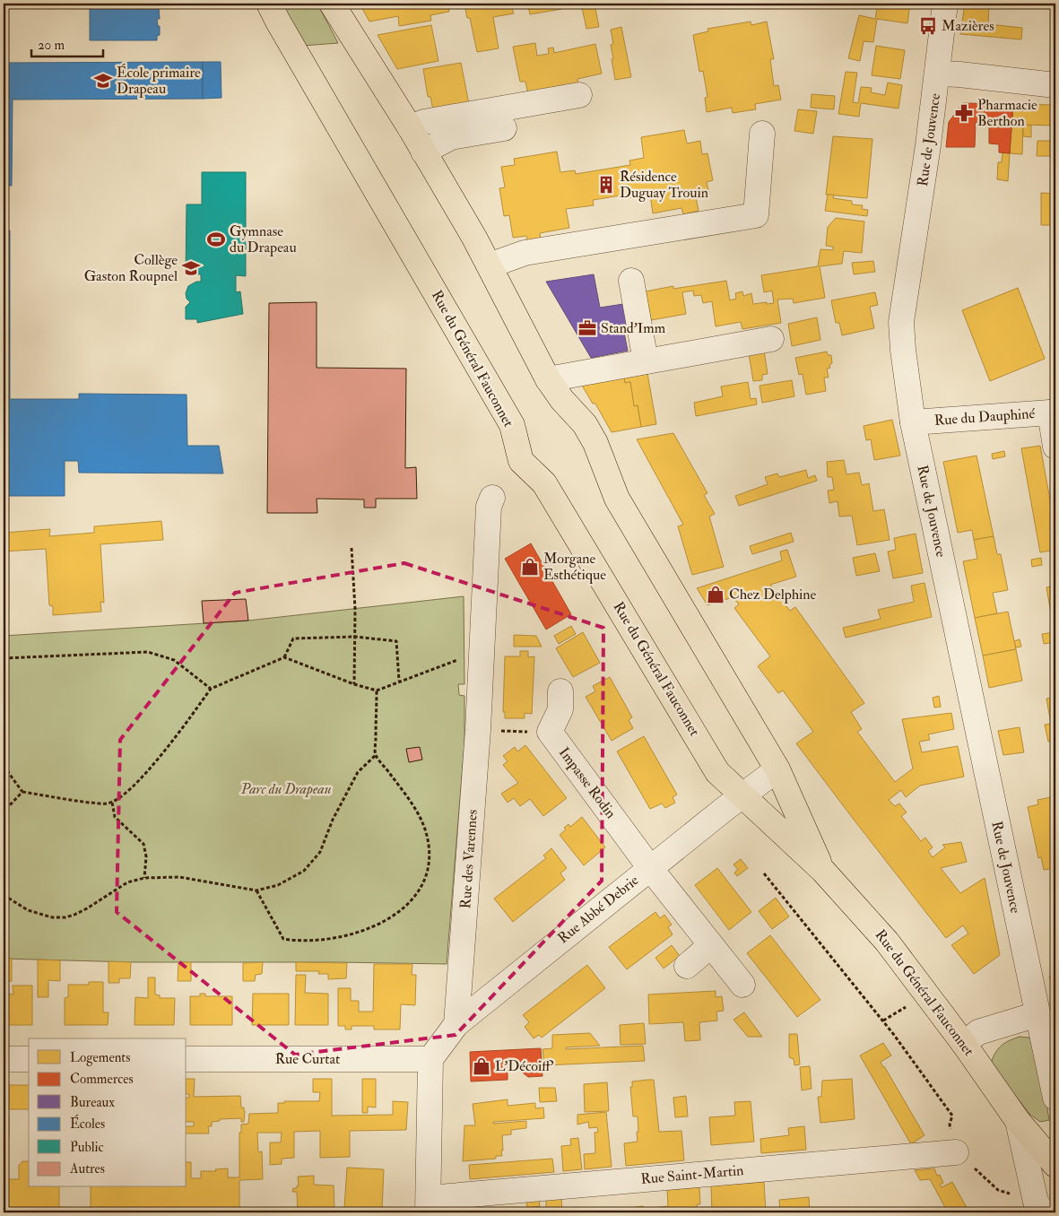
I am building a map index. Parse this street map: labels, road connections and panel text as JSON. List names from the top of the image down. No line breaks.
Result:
{"streets":{"main road":["Rue du Général Fauconnet"],"street":["Rue de Jouvence","Rue du Dauphiné","Impasse Rodin","Rue des Varennes","Rue Abbé Debrie","Rue Curtat","Rue Saint-Martin"]},"crossings":[["Rue de Jouvence","Rue du Dauphiné"],["Rue du Général Fauconnet","Rue Abbé Debrie"],["Impasse Rodin","Rue Abbé Debrie"],["Rue des Varennes","Rue Abbé Debrie"]],"parks":["Parc du Drapeau"],"places":{"bus stop":["Mazières"],"school or university":["École primaire Drapeau","Collège Gaston Roupnel"],"pharmacy":["Pharmacie Berthon"],"building":["Résidence Duguay Trouin"],"sports":["Gymnase du Drapeau"],"office":["Stand'Imm"],"shop":["Morgane Esthétique","Chez Delphine","L'Décoiff'"]},"legend":["Logements","Commerces","Bureaux","Écoles","Public","Autres"],"scale_bar":"20 m"}
